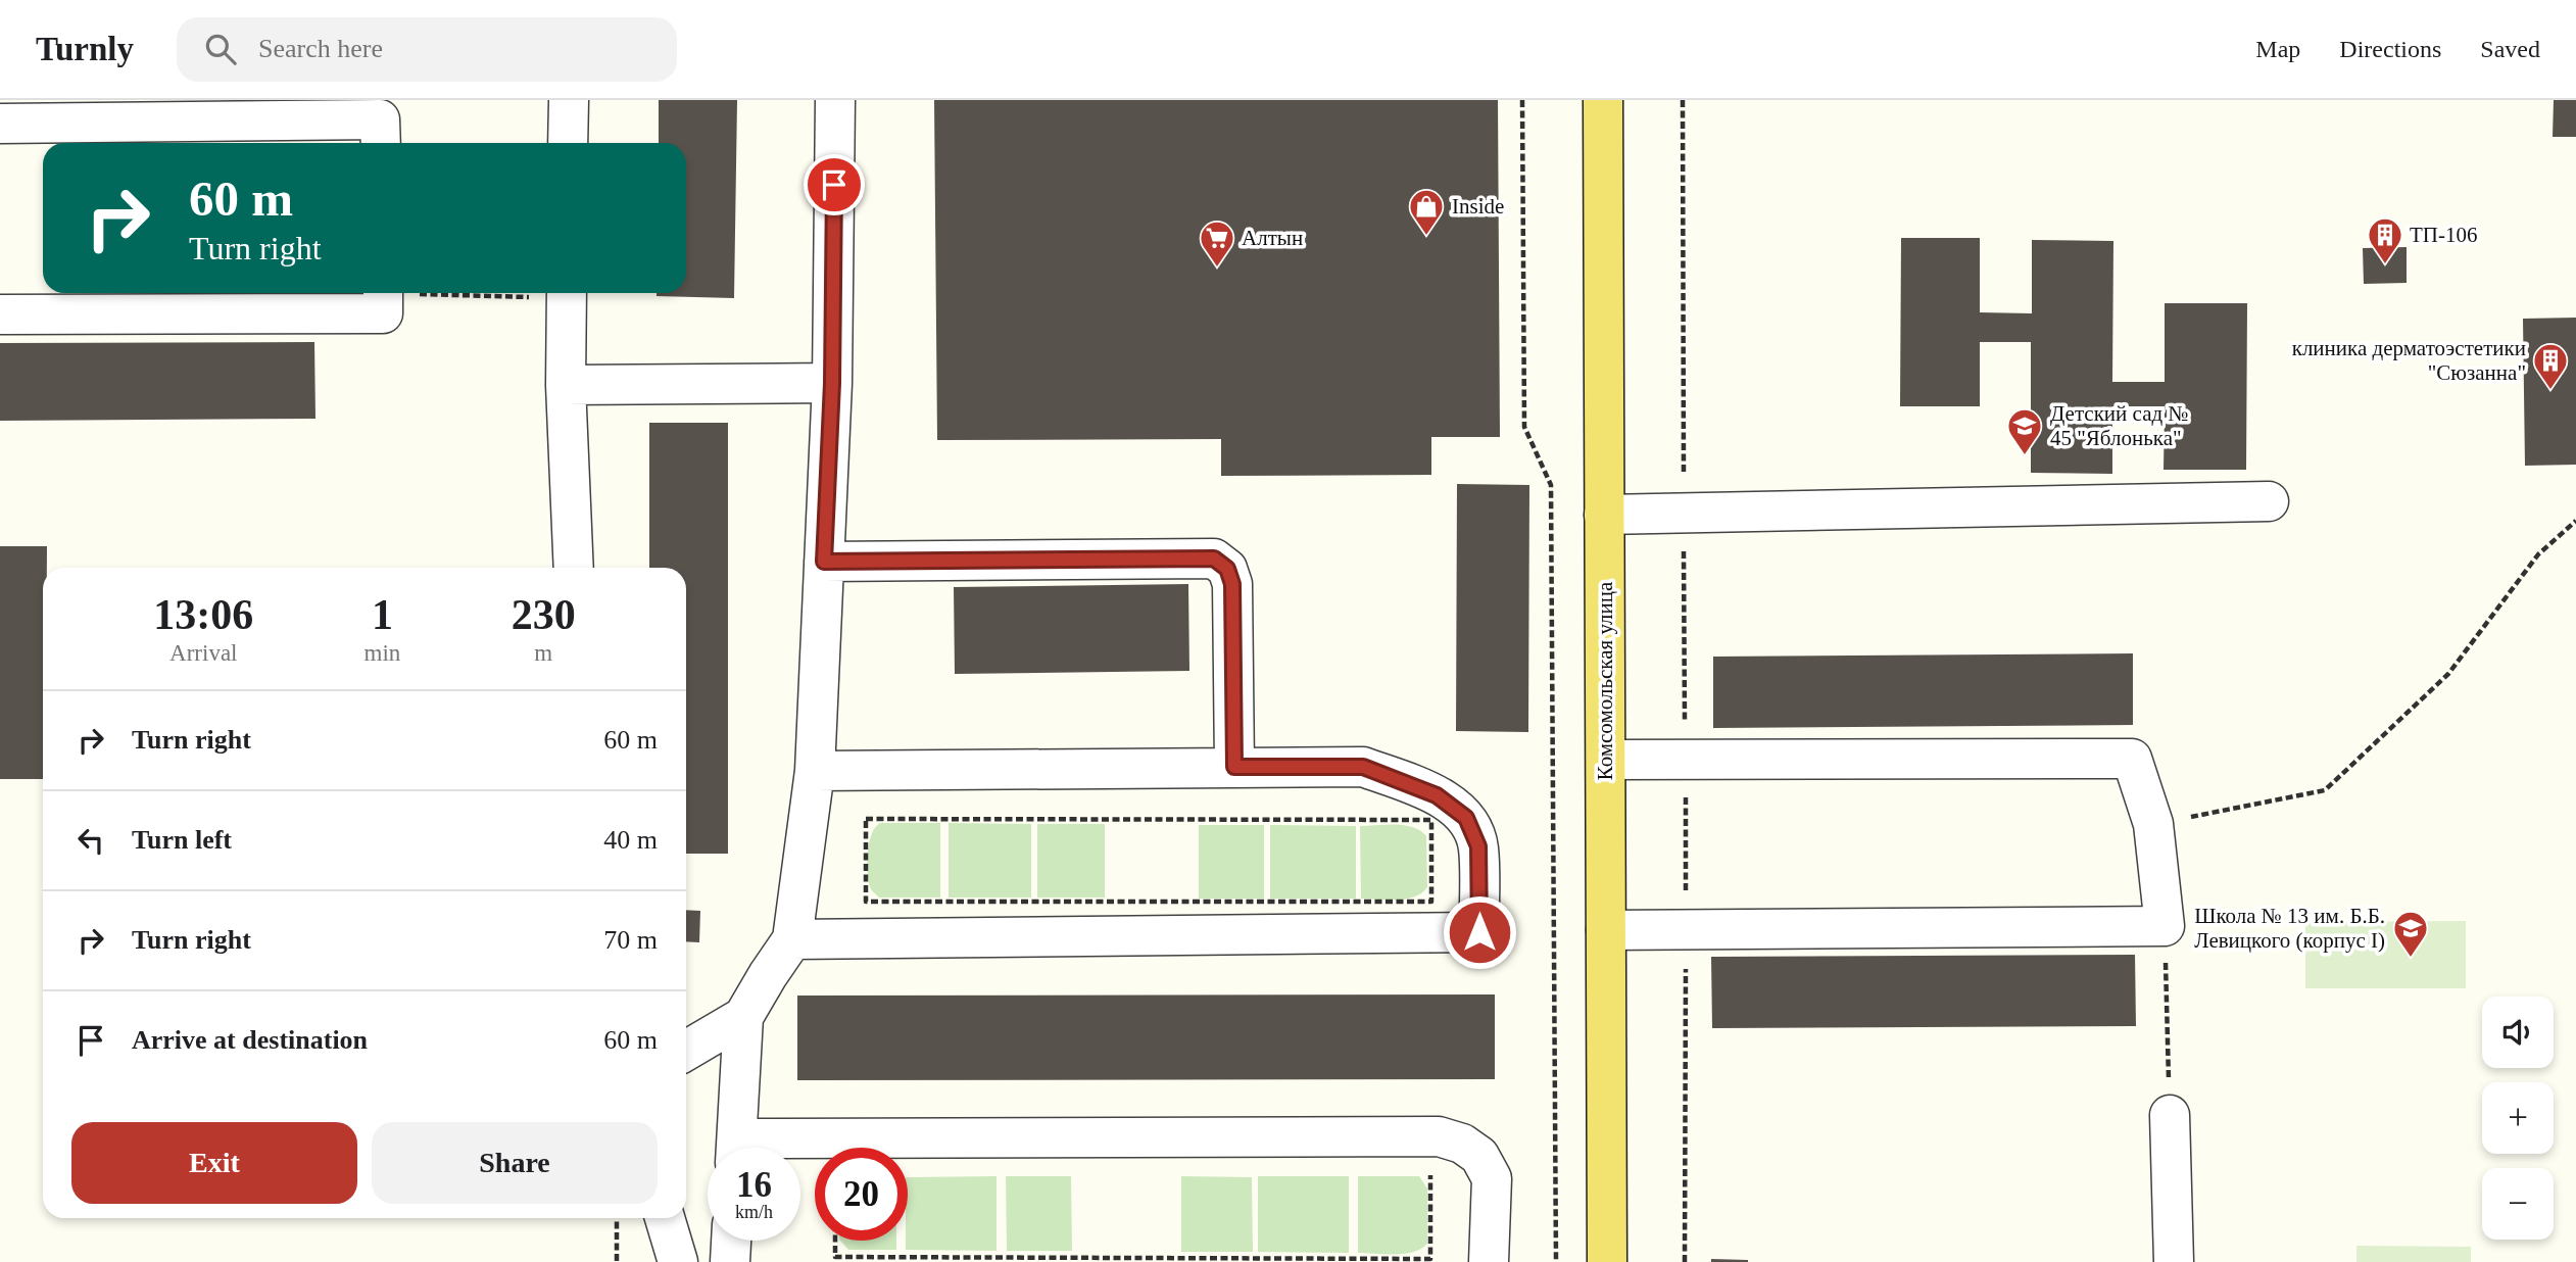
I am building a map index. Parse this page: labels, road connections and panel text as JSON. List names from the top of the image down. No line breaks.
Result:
{"streets":{"main road":["Комсомольская улица"]},"places":{"shop":["Inside"],"building":["ТП-106","клиника дерматоэстетики \"Сюзанна\""],"supermarket":["Алтын"],"school or university":["Детский сад № 45 \"Яблонька\"","Школа № 13 им. Б.Б. Левицкого (корпус I)"]},"page":{"header":"Turnly","search":"Search here","nav":["Map","Directions","Saved"],"turn":["60 m","Turn right"],"eta":["13:06","Arrival","1","min","230","m"],"list":[{"name":"Turn right","value":"60 m"},{"name":"Turn left","value":"40 m"},{"name":"Turn right","value":"70 m"},{"name":"Arrive at destination","value":"60 m"}],"map_buttons":["+","−"],"buttons":["Exit","Share"],"speed":"16 km/h","limit":"20"}}
